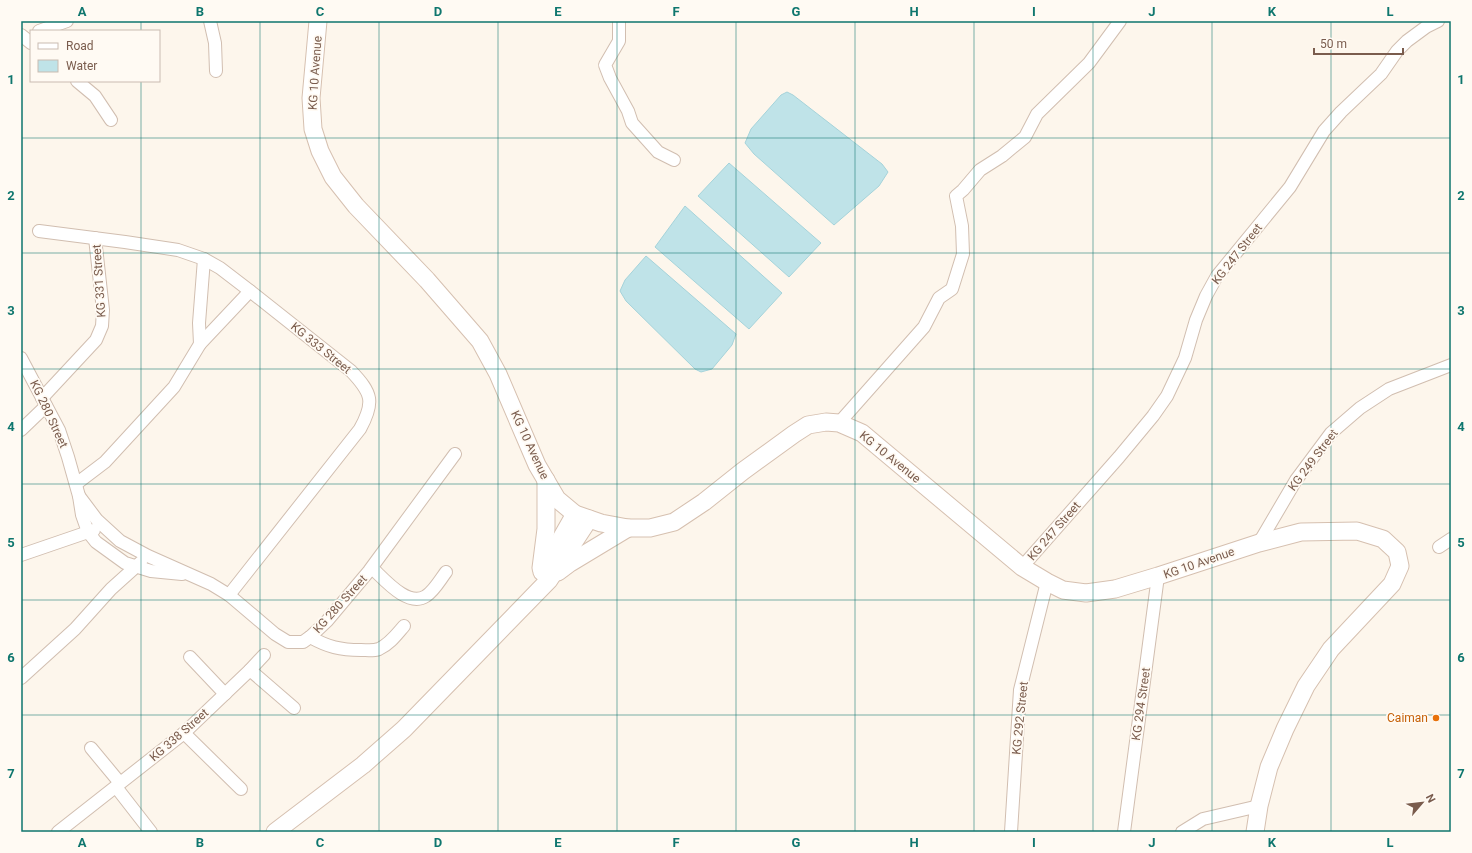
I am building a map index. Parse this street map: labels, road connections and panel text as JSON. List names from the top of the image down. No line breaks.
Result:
{"streets":{"street":["KG 10 Avenue","KG 247 Street","KG 331 Street","KG 333 Street","KG 280 Street","KG 249 Street","KG 294 Street","KG 292 Street","KG 338 Street"]},"crossings":[["KG 10 Avenue","KG 247 Street"],["KG 10 Avenue","KG 249 Street"],["KG 10 Avenue","KG 294 Street"],["KG 10 Avenue","KG 292 Street"],["KG 331 Street","KG 333 Street"],["KG 331 Street","KG 280 Street"],["KG 333 Street","KG 280 Street"]],"places":["Caiman"],"legend":["Road","Water"],"scale_bar":"50 m","north":"top right","grid":{"columns":["A","B","C","D","E","F","G","H","I","J","K","L"],"rows":["1","2","3","4","5","6","7"]}}
